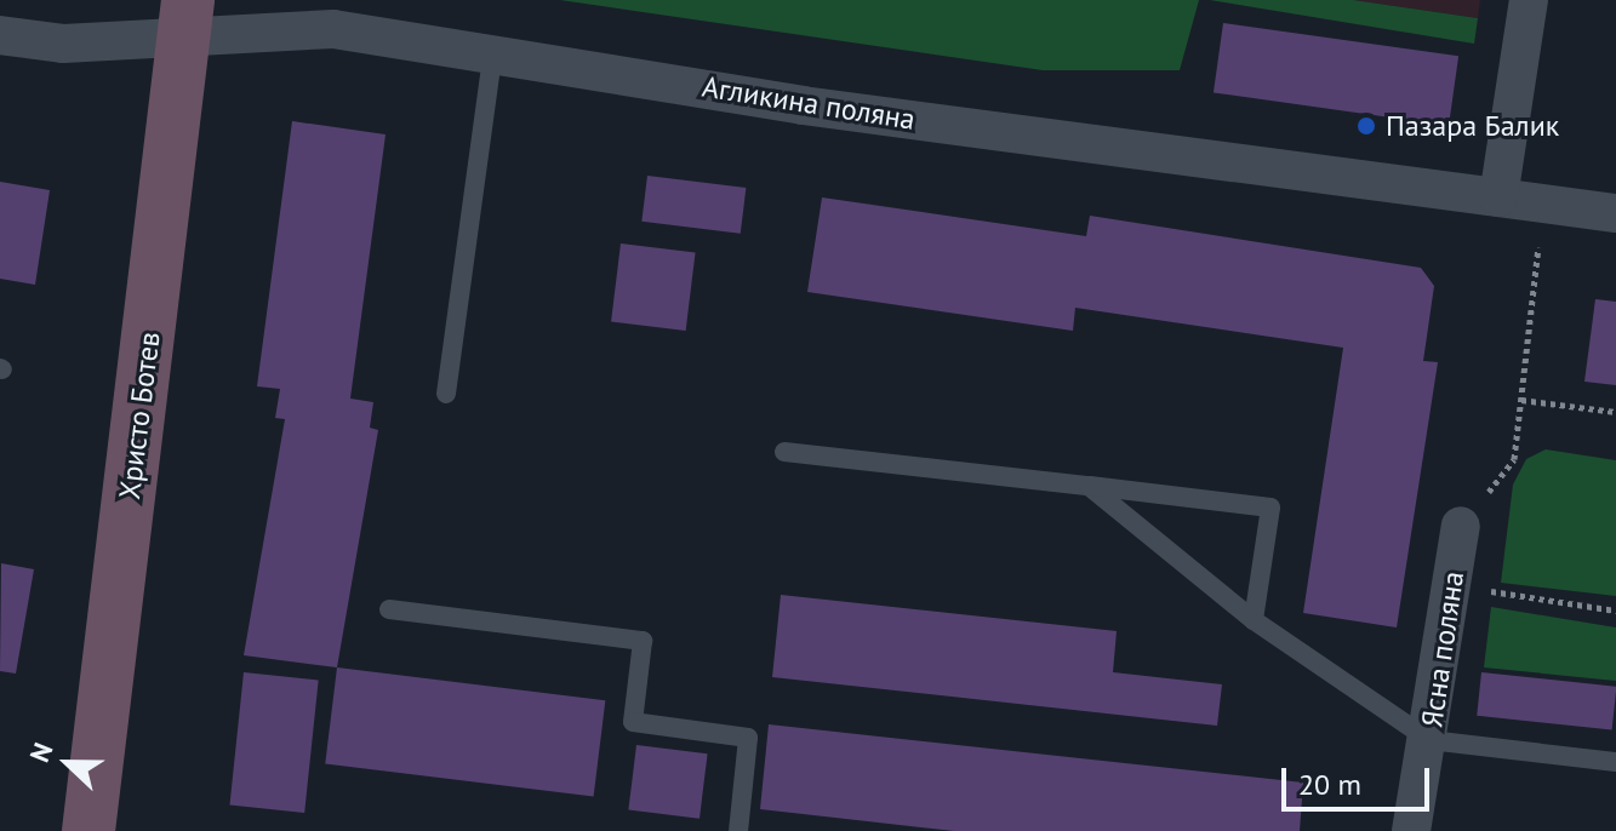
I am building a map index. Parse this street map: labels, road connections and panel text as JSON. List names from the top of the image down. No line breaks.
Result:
{"streets":{"street":["Агликина поляна","Христо Ботев","Ясна поляна"]},"crossings":[["Агликина поляна","Христо Ботев"]],"places":["Пазара Балик"],"scale_bar":"20 m","north":"left"}
